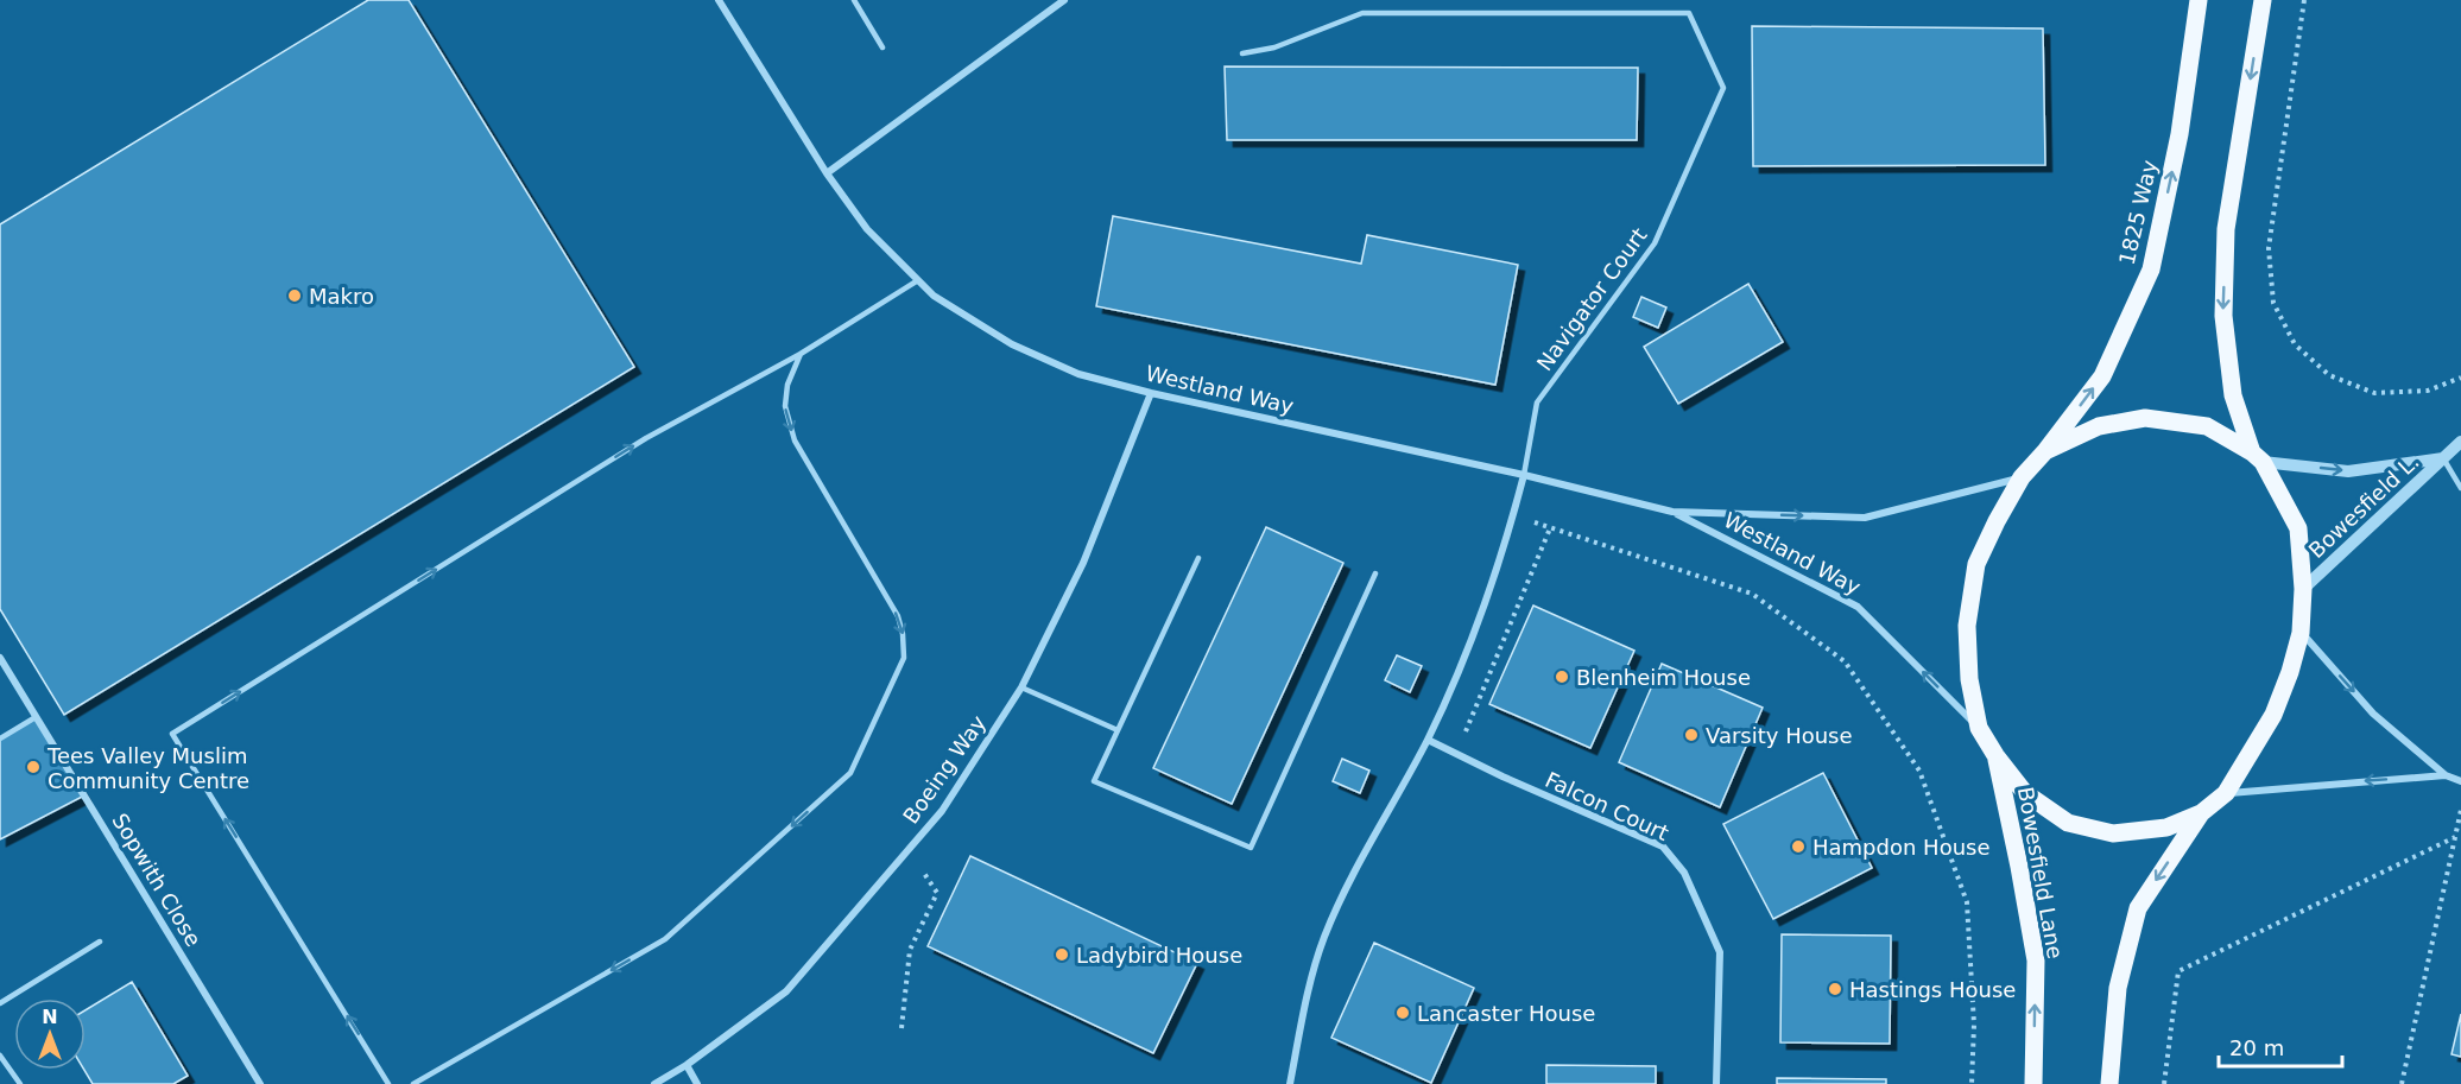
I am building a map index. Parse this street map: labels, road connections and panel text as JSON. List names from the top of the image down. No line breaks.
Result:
{"streets":{"main road":["1825 Way","Bowesfield Lane"],"street":["Westland Way","Bowesfield L.","Boeing Way","Falcon Court","Sopwith Close"],"lane":["Navigator Court"]},"crossings":[["1825 Way","Westland Way"],["Navigator Court","Westland Way"],["Westland Way","Boeing Way"]],"one_way":["Bowesfield L.","Bowesfield Lane"],"places":["Makro","Blenheim House","Varsity House","Tees Valley Muslim Community Centre","Hampdon House","Ladybird House","Hastings House","Lancaster House"],"scale_bar":"20 m","north":"top"}
